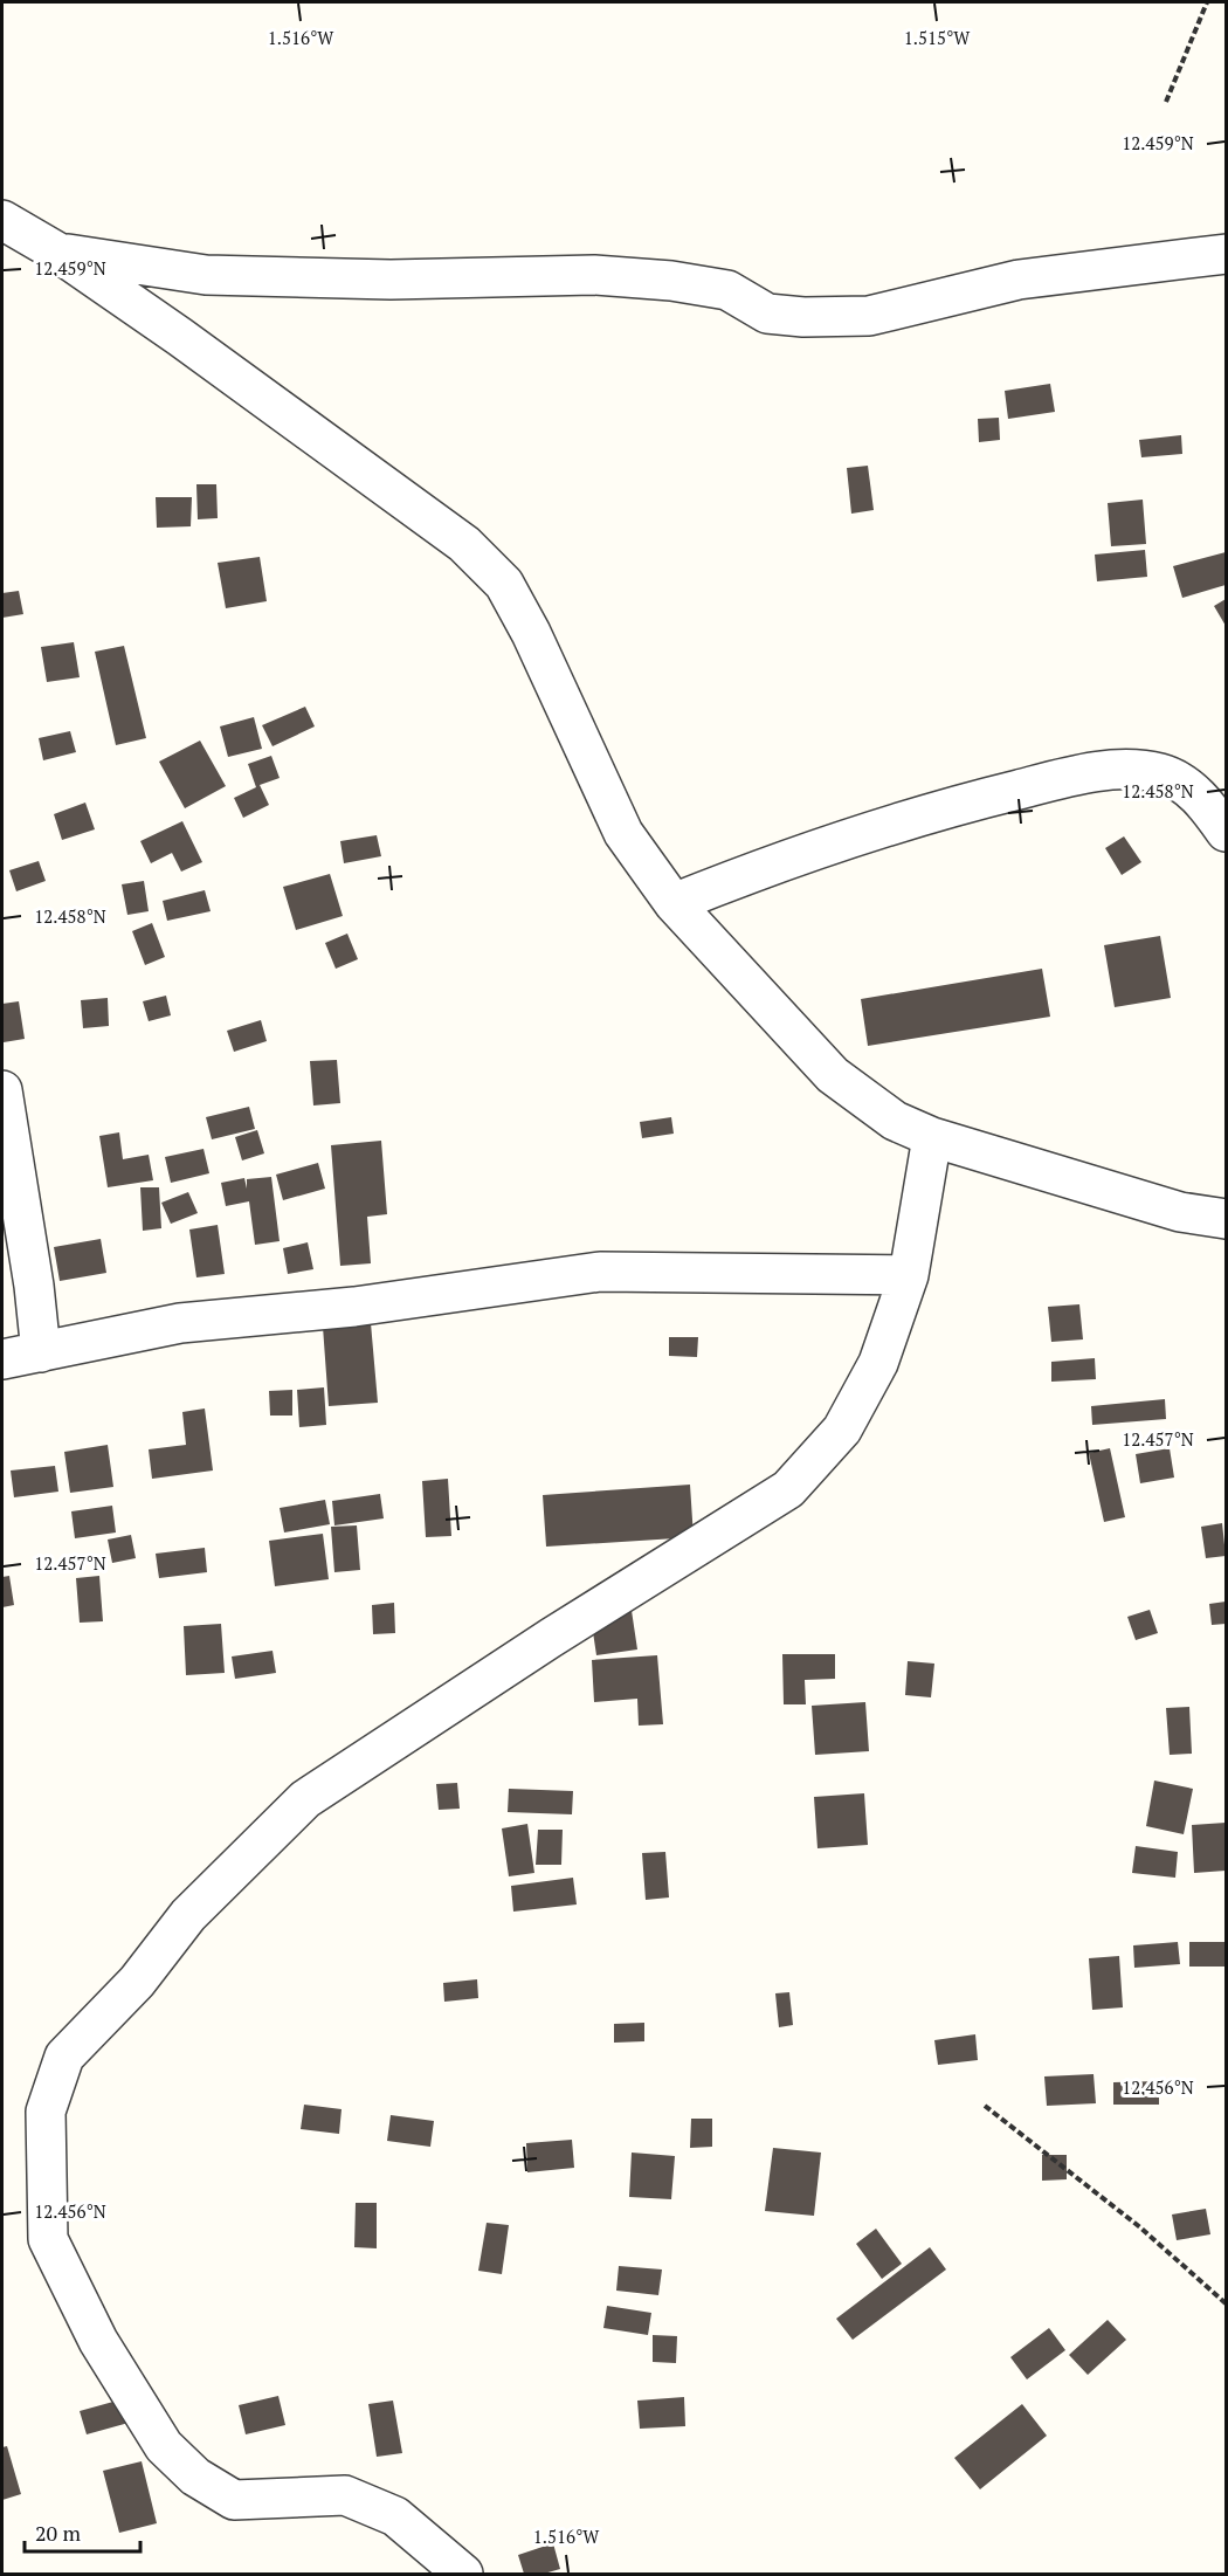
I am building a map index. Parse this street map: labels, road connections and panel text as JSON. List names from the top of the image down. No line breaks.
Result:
{"scale_bar":"20 m","coordinates":["1.516°W","1.515°W","12.459°N","12.458°N","12.457°N","12.456°N"]}
